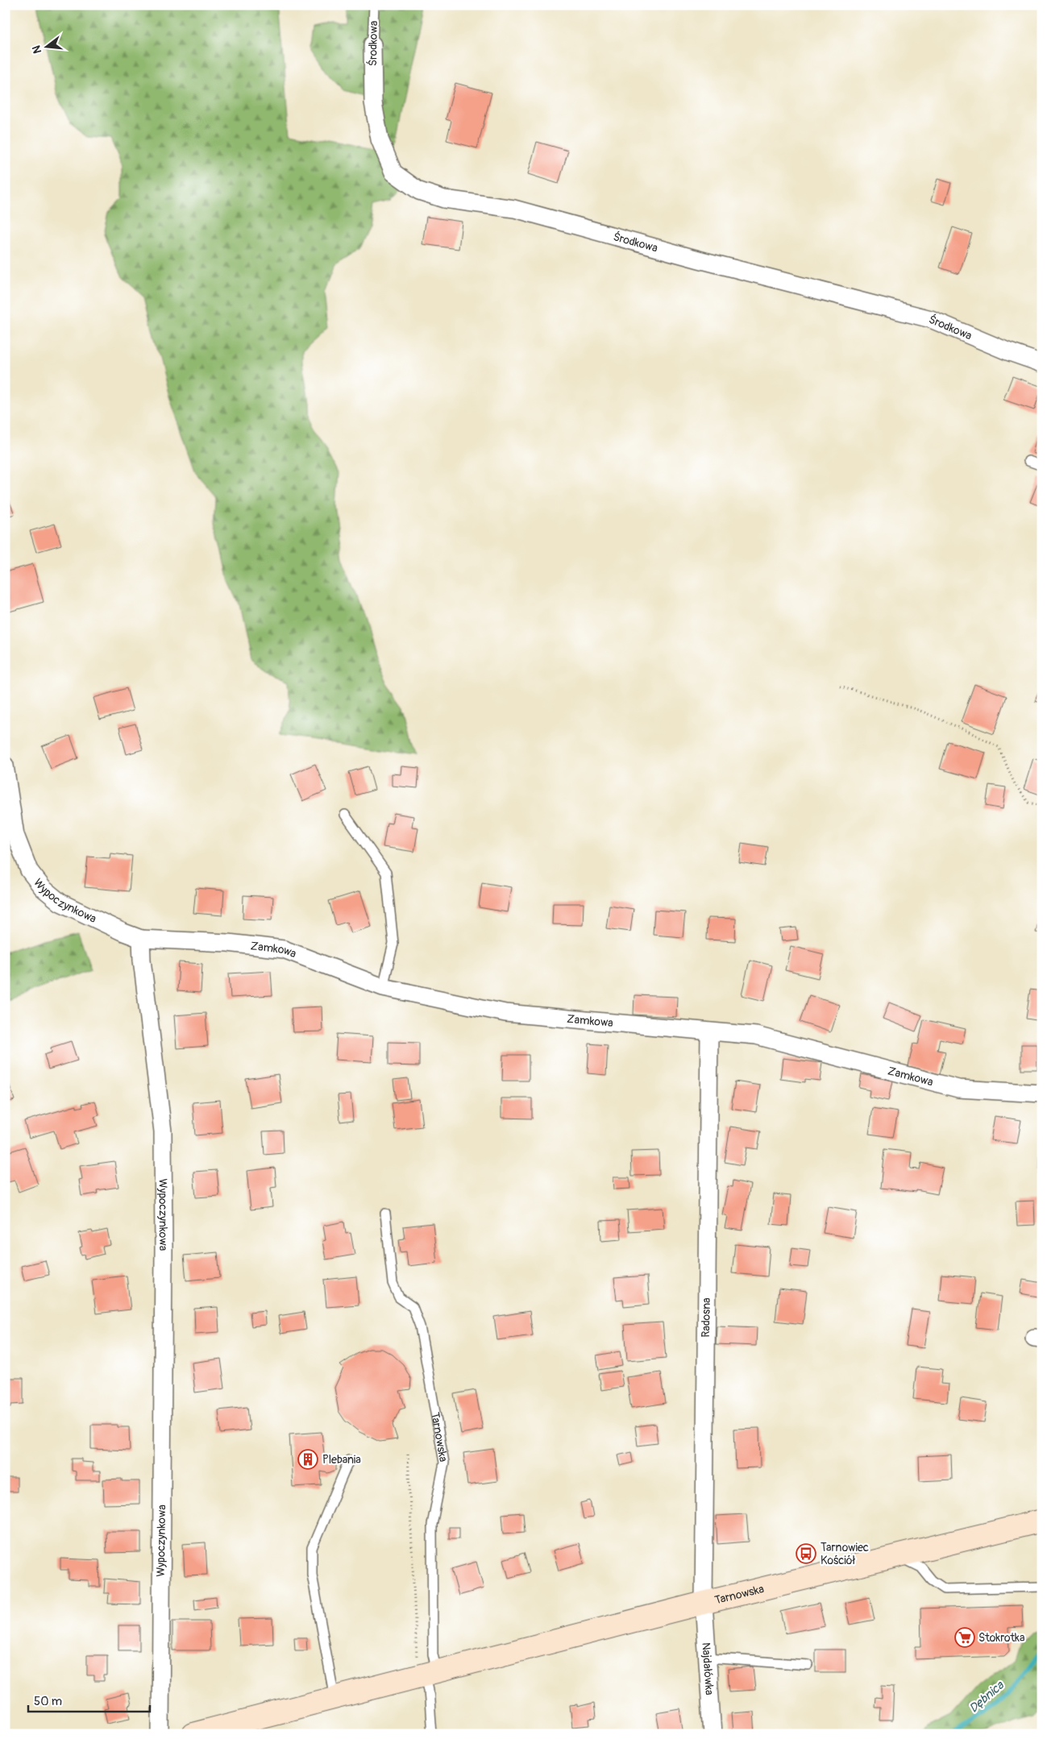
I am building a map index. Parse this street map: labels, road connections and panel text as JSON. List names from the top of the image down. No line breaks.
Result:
{"streets":{"main road":["Tarnowska"],"street":["Środkowa","Wypoczynkowa","Zamkowa","Radosna","Najdałówka"]},"crossings":[["Wypoczynkowa","Zamkowa"],["Zamkowa","Radosna"],["Radosna","Tarnowska"],["Radosna","Najdałówka"],["Tarnowska","Najdałówka"]],"water":["Dębnica"],"places":{"building":["Plebania"],"bus stop":["Tarnowiec Kościół"],"supermarket":["Stokrotka"]},"scale_bar":"50 m","north":"left"}
